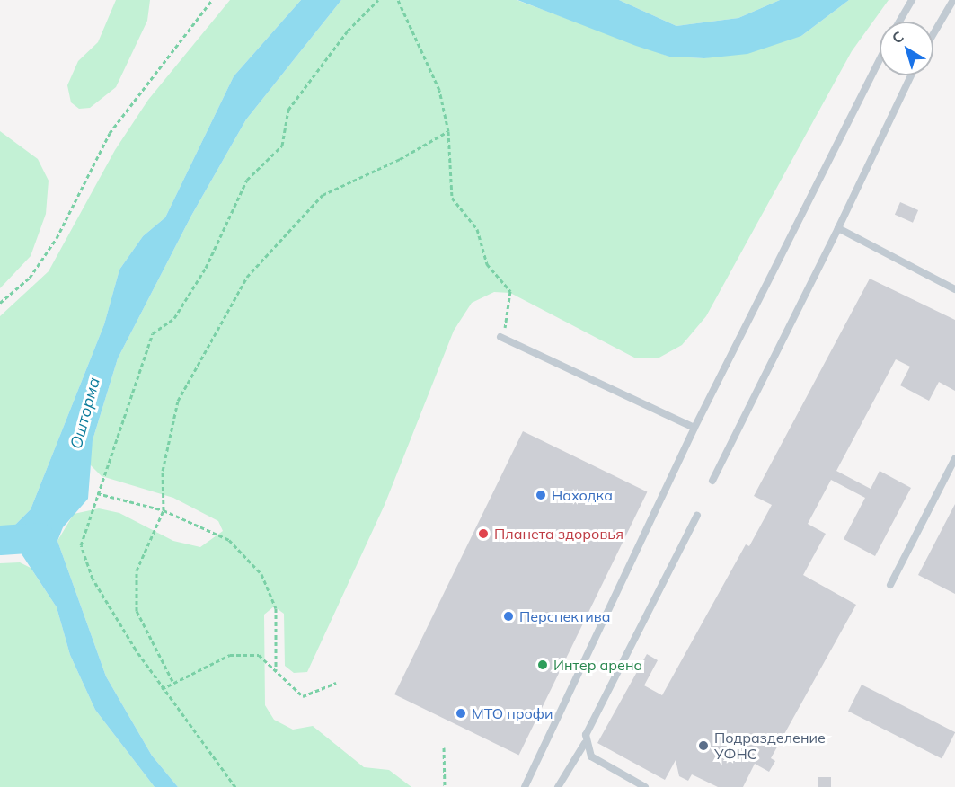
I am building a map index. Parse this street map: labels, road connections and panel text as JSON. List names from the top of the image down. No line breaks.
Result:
{"water":["Ошторма"],"places":["Находка","Планета здоровья","Перспектива","Интер арена","МТО профи","Подразделение УФНС"],"north":"top left"}
